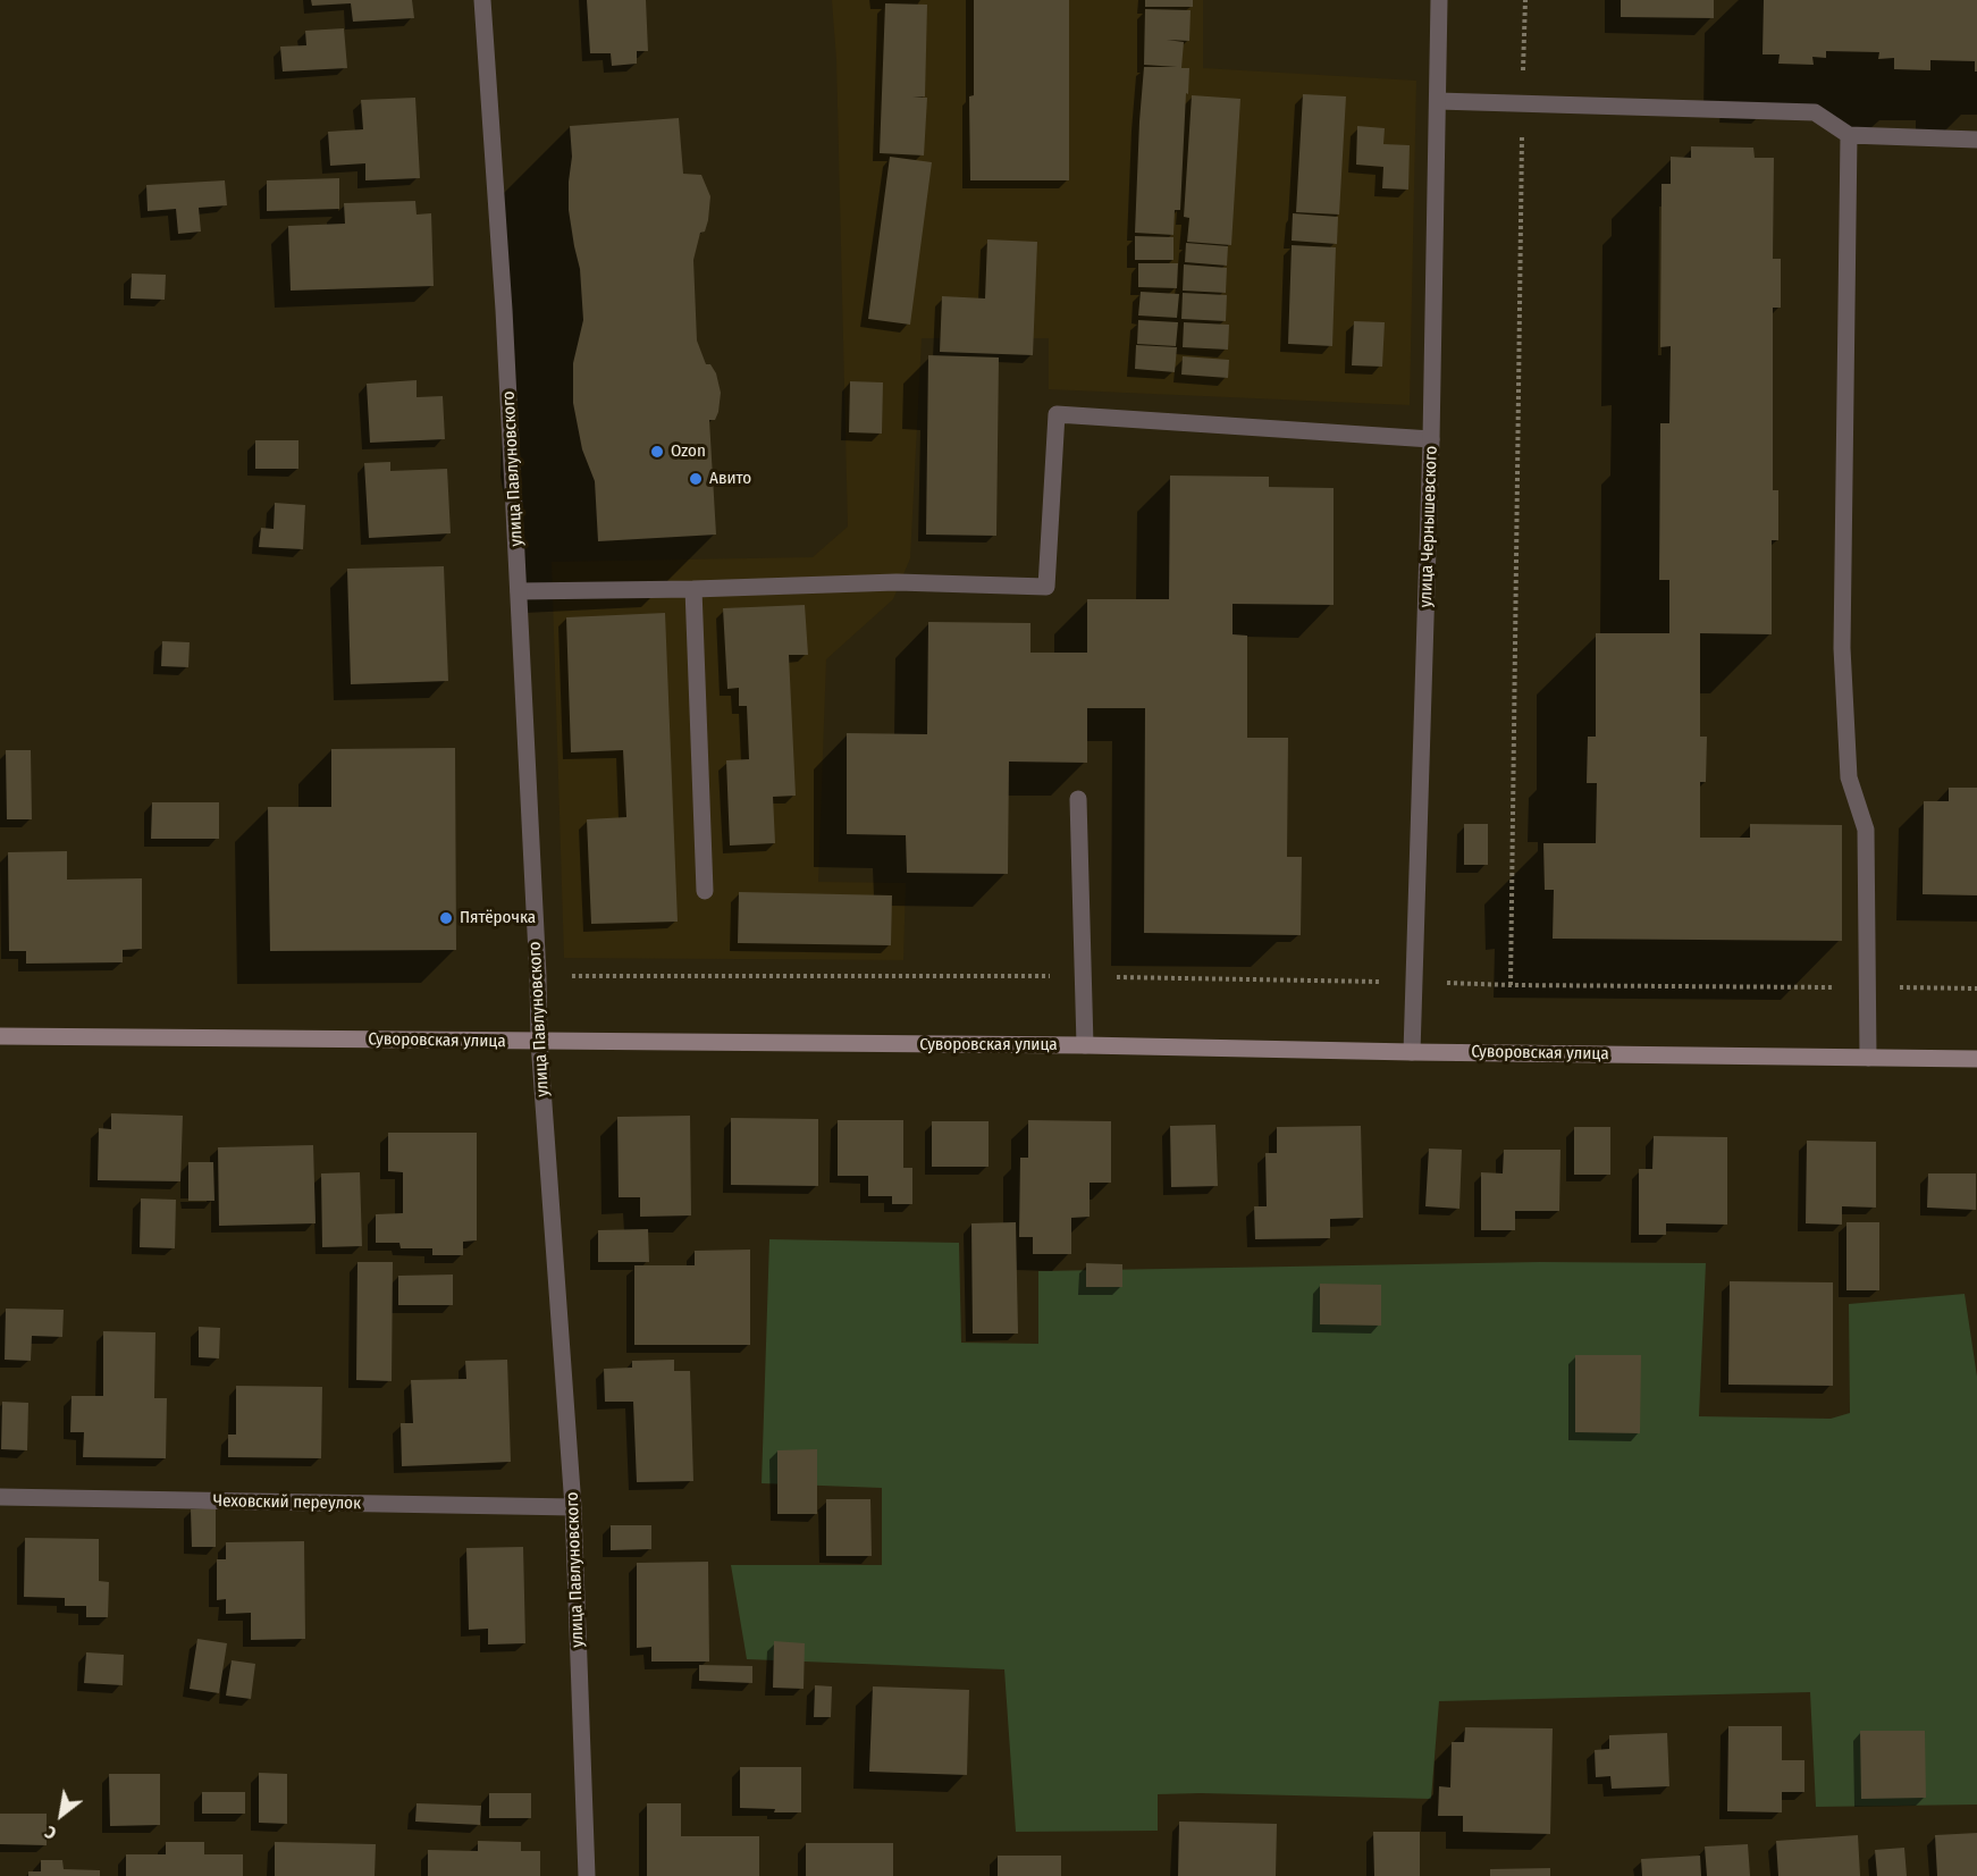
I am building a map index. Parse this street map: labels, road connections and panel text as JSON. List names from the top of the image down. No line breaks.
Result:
{"streets":{"street":["улица Павлуновского","улица Чернышевского","Суворовская улица","Чеховский переулок"]},"crossings":[["улица Павлуновского","Суворовская улица"],["улица Павлуновского","Чеховский переулок"],["улица Чернышевского","Суворовская улица"]],"places":["Ozon","Авито","Пятёрочка"],"north":"bottom left"}
